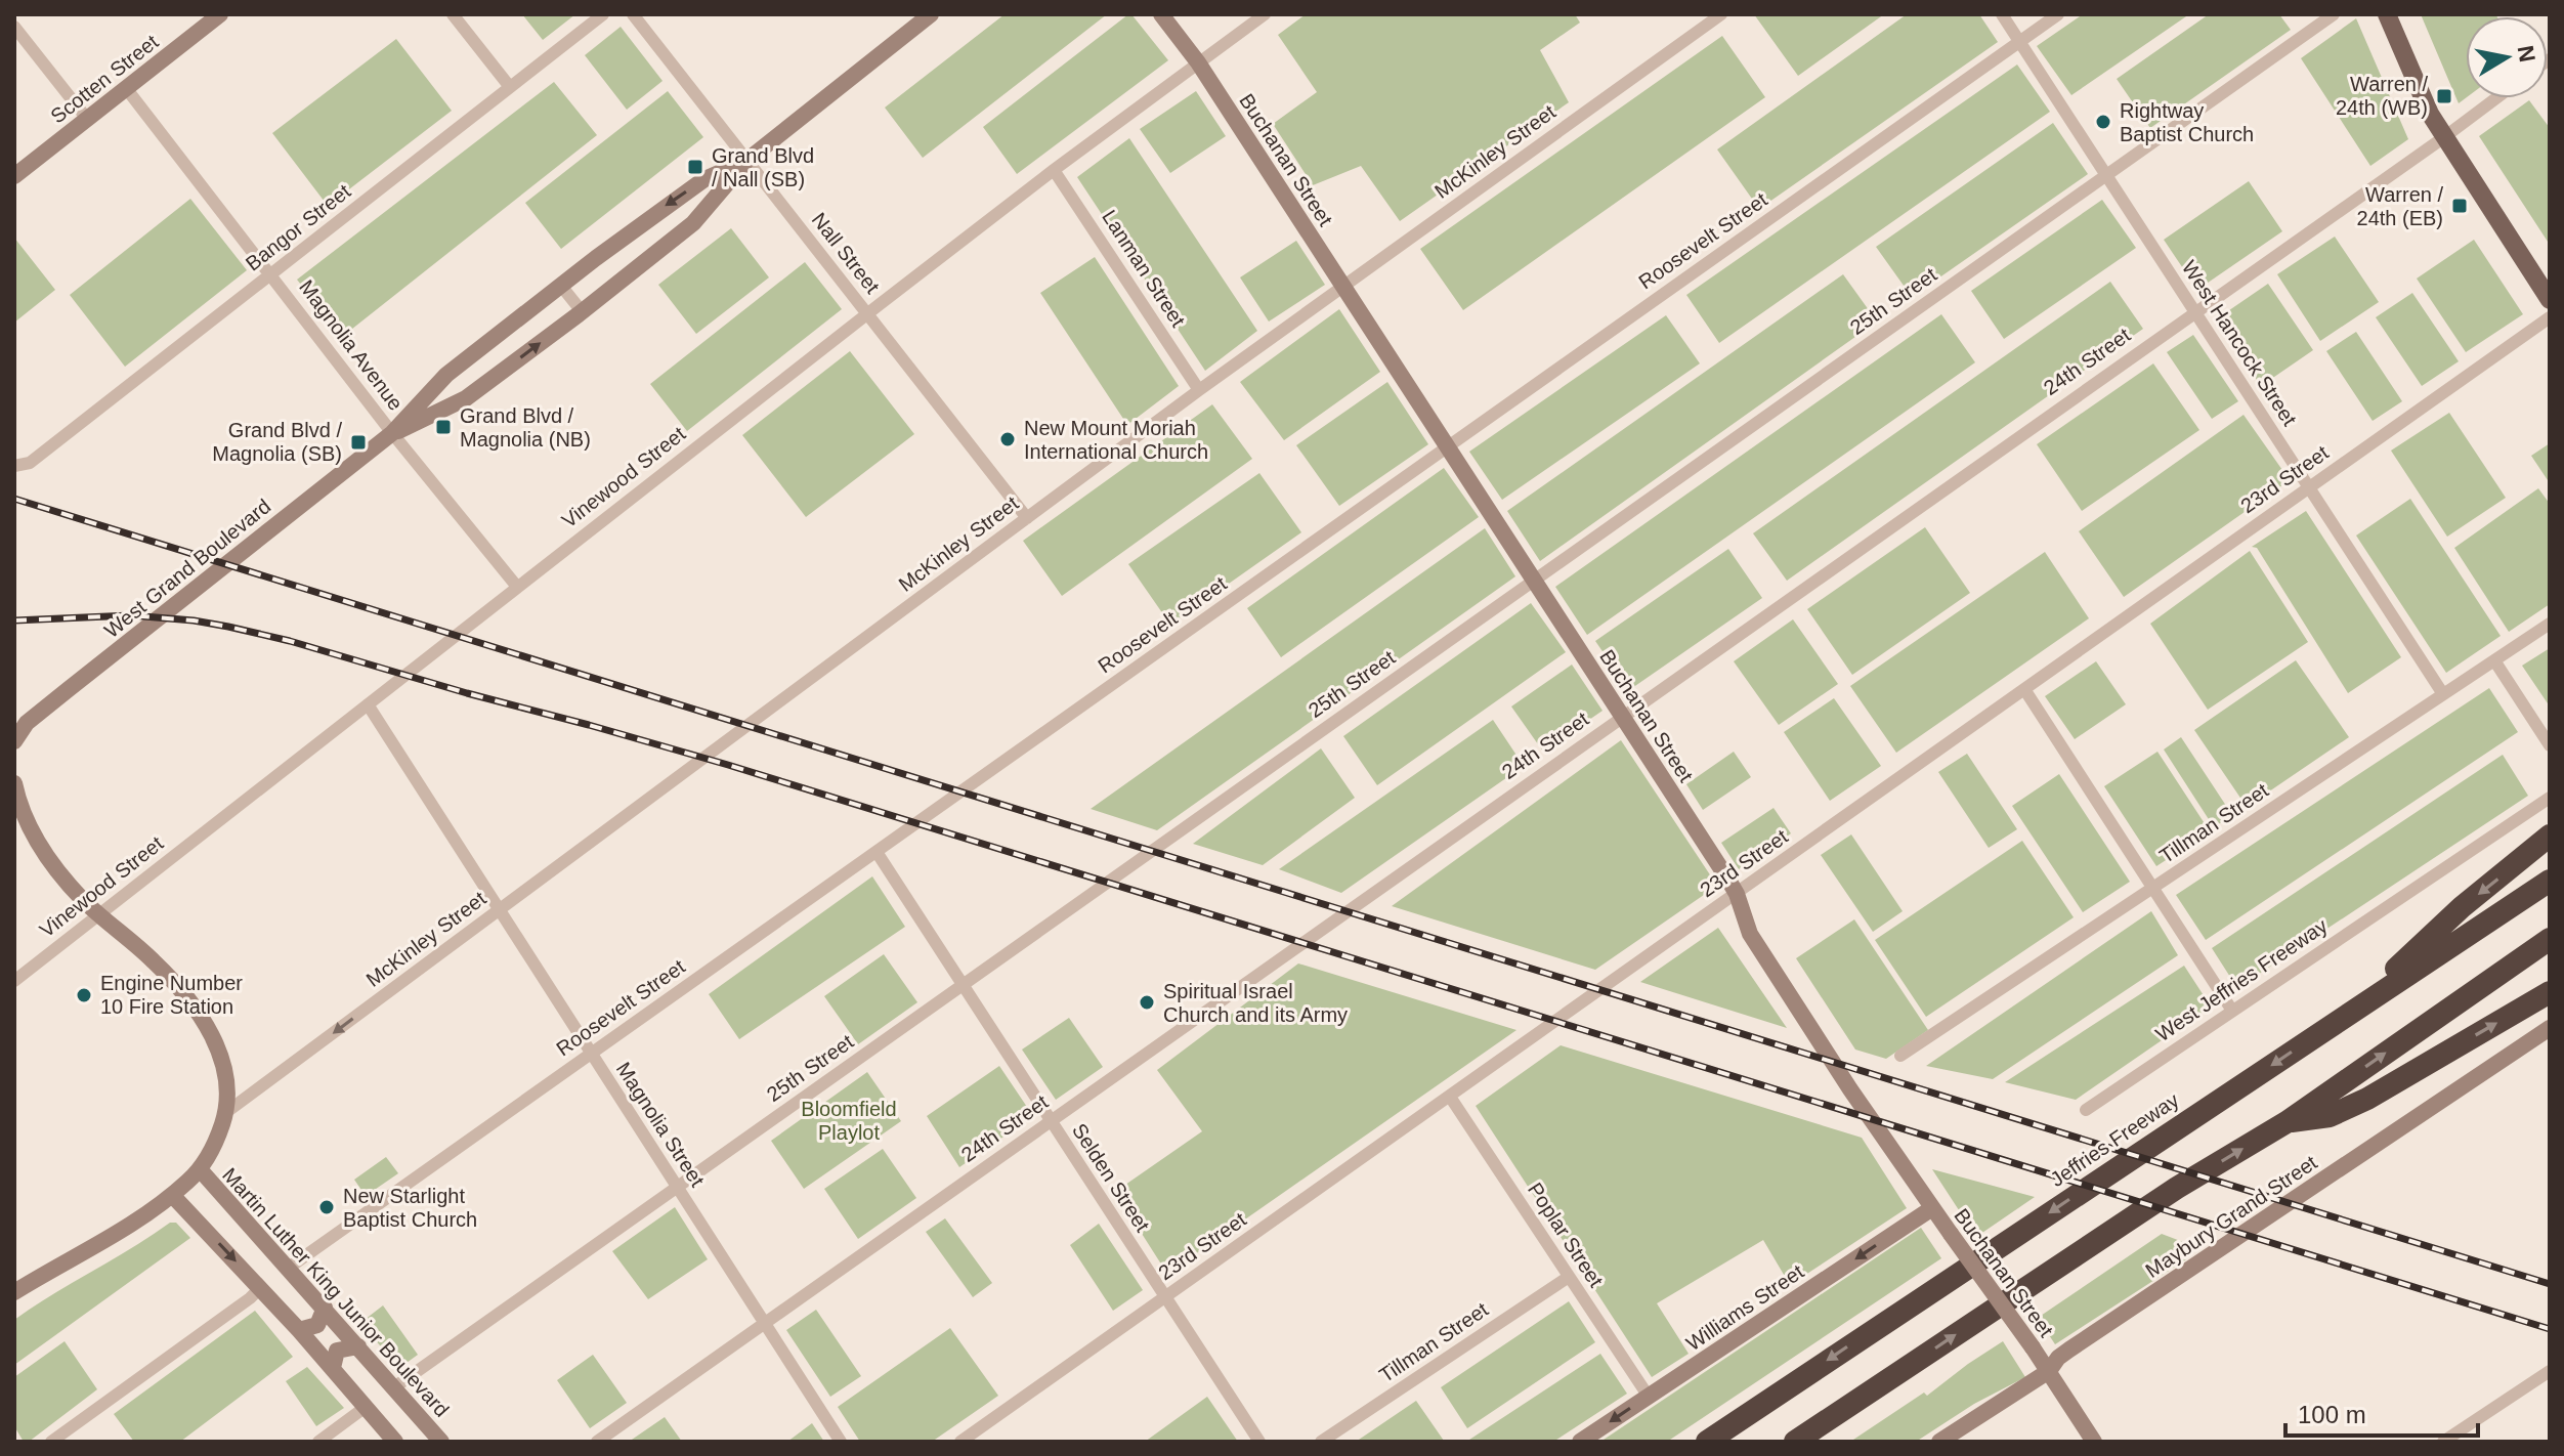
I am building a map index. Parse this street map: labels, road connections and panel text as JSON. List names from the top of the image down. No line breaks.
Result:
{"streets":{"highway":["Jeffries Freeway"],"street":["Scotten Street","McKinley Street","Buchanan Street","Bangor Street","Roosevelt Street","Nall Street","Lanman Street","25th Street","West Hancock Street","Magnolia Avenue","24th Street","Vinewood Street","23rd Street","West Grand Boulevard","Tillman Street","West Jeffries Freeway","Magnolia Street","Selden Street","Maybury Grand Street","Poplar Street","Martin Luther King Junior Boulevard","Williams Street"]},"crossings":[["Scotten Street","Magnolia Avenue"],["McKinley Street","Buchanan Street"],["McKinley Street","Nall Street"],["McKinley Street","Lanman Street"],["McKinley Street","Magnolia Street"],["Buchanan Street","Roosevelt Street"],["Buchanan Street","25th Street"],["Buchanan Street","24th Street"],["Buchanan Street","Vinewood Street"],["Buchanan Street","23rd Street"],["Buchanan Street","Maybury Grand Street"],["Buchanan Street","Williams Street"],["Bangor Street","Magnolia Avenue"],["Roosevelt Street","West Hancock Street"],["Roosevelt Street","Magnolia Street"],["Roosevelt Street","Selden Street"],["Roosevelt Street","Martin Luther King Junior Boulevard"],["Nall Street","Vinewood Street"],["Nall Street","West Grand Boulevard"],["Lanman Street","Vinewood Street"],["25th Street","West Hancock Street"],["25th Street","Magnolia Street"],["25th Street","Selden Street"],["25th Street","Martin Luther King Junior Boulevard"],["West Hancock Street","24th Street"],["West Hancock Street","23rd Street"],["West Hancock Street","Tillman Street"],["Magnolia Avenue","Vinewood Street"],["Magnolia Avenue","West Grand Boulevard"],["24th Street","Magnolia Street"],["24th Street","Selden Street"],["Vinewood Street","Magnolia Street"],["23rd Street","Selden Street"],["23rd Street","Poplar Street"],["Tillman Street","Poplar Street"],["Poplar Street","Williams Street"]],"one_way":["Williams Street"],"parks":["Bloomfield Playlot"],"places":{"transit":["Warren / 24th (WB)","Grand Blvd / Nall (SB)","Warren / 24th (EB)","Grand Blvd / Magnolia (NB)","Grand Blvd / Magnolia (SB)"],"other":["Rightway Baptist Church","New Mount Moriah International Church","Engine Number 10 Fire Station","Spiritual Israel Church and its Army","New Starlight Baptist Church"]},"scale_bar":"100 m","north":"right"}
